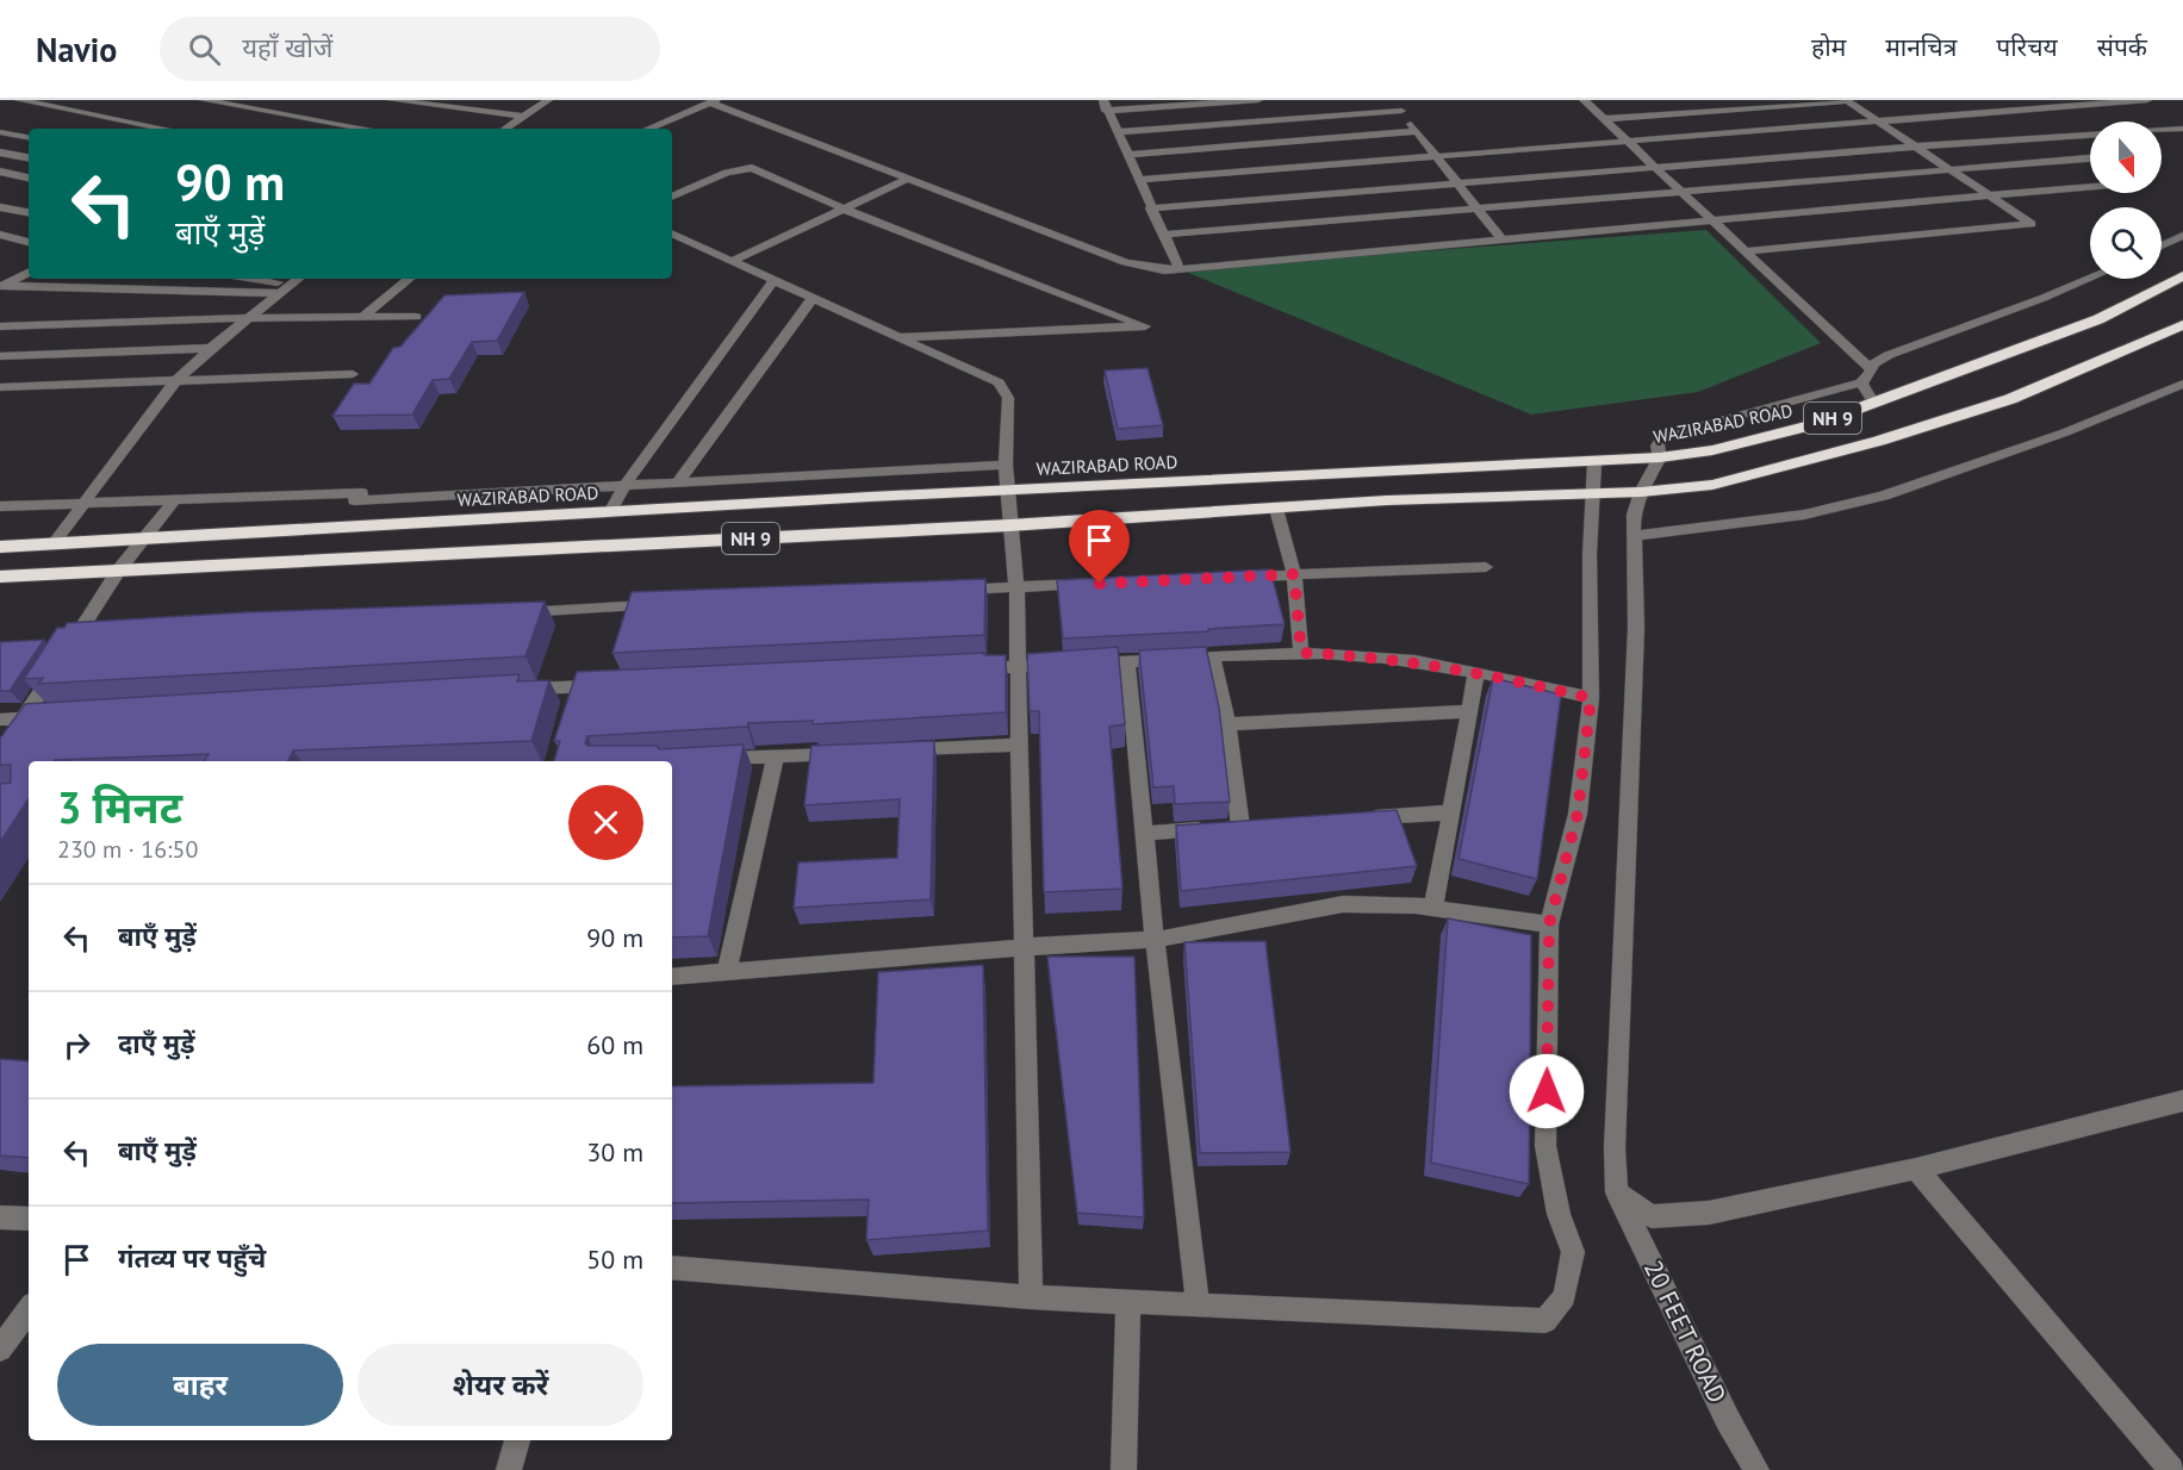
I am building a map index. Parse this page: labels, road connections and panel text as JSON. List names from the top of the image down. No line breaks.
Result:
{"streets":{"highway":["NH 9","WAZIRABAD ROAD"],"street":["20 FEET ROAD"]},"north":"bottom","page":{"header":"Navio","search":"यहाँ खोजें","nav":["होम","मानचित्र","परिचय","संपर्क"],"turn":["90 m","बाएँ मुड़ें"],"heading":["3 मिनट","230 m · 16:50"],"list":[{"name":"बाएँ मुड़ें","value":"90 m"},{"name":"दाएँ मुड़ें","value":"60 m"},{"name":"बाएँ मुड़ें","value":"30 m"},{"name":"गंतव्य पर पहुँचे","value":"50 m"}],"buttons":["बाहर","शेयर करें"]}}
